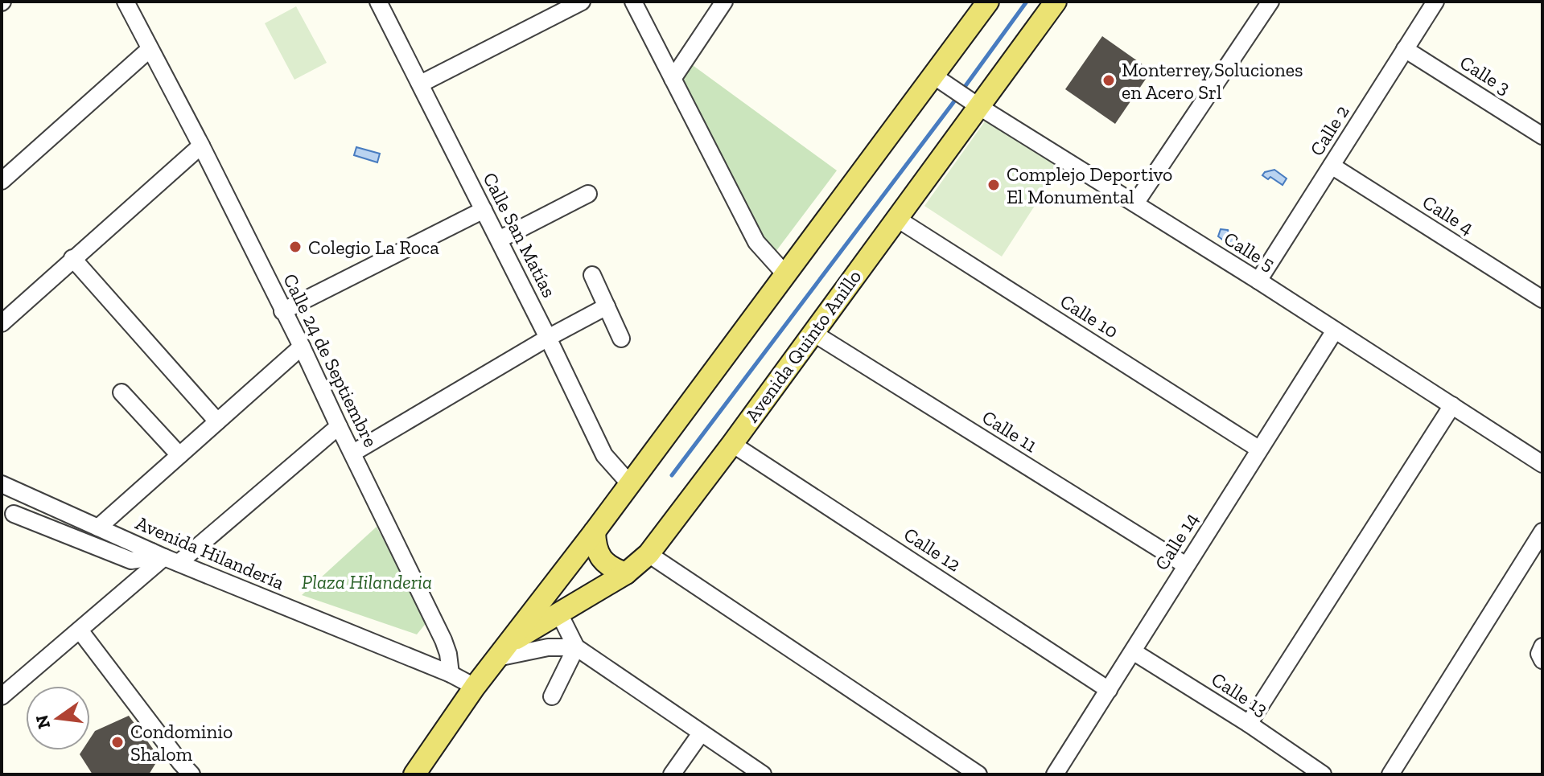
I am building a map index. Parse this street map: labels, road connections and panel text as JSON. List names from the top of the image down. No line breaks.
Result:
{"streets":{"main road":["Avenida Quinto Anillo"],"street":["Calle 3","Calle 2","Calle 4","Calle San Matías","Calle 5","Calle 10","Calle 24 de Septiembre","Calle 11","Calle 14","Calle 12","Avenida Hilandería","Calle 13"]},"crossings":[["Calle 3","Calle 2"],["Calle 2","Calle 4"],["Calle 2","Calle 5"],["Calle San Matías","Avenida Quinto Anillo"],["Calle 5","Avenida Quinto Anillo"],["Calle 5","Calle 14"],["Calle 10","Avenida Quinto Anillo"],["Calle 10","Calle 14"],["Avenida Quinto Anillo","Calle 11"],["Avenida Quinto Anillo","Calle 12"],["Avenida Quinto Anillo","Avenida Hilandería"],["Calle 24 de Septiembre","Avenida Hilandería"],["Calle 11","Calle 14"],["Calle 14","Calle 12"],["Calle 14","Calle 13"]],"parks":["Plaza Hilanderia"],"places":["Monterrey Soluciones en Acero Srl","Complejo Deportivo El Monumental","Colegio La Roca","Condominio Shalom"],"north":"left"}
